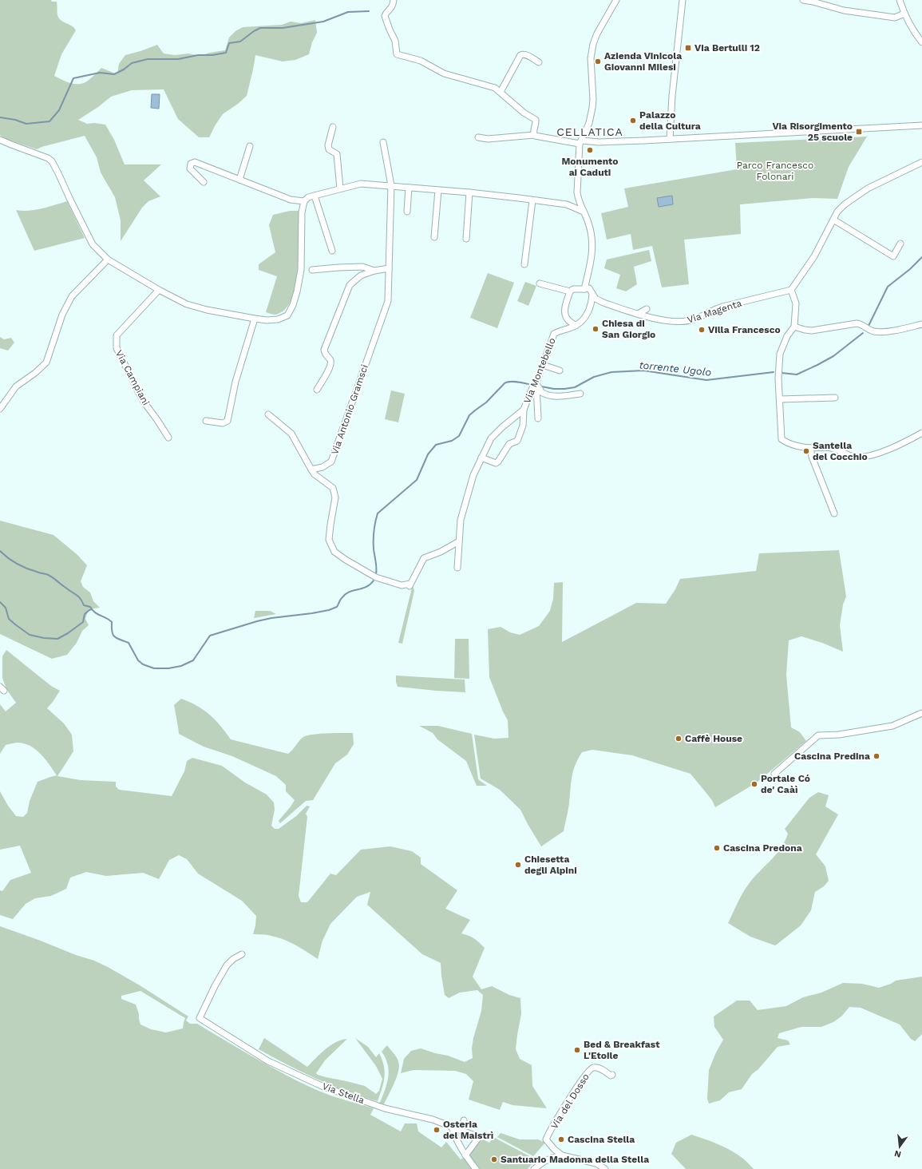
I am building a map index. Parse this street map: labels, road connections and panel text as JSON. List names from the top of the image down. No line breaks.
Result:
{"streets":{"street":["Via Magenta","Via Montebello","Via Campiani","Via Antonio Gramsci","Via Stella","Via del Dosso"]},"districts":["CELLATICA"],"water":["torrente Ugolo"],"parks":["Parco Francesco Folonari"],"places":{"transit":["Via Bertulli 12","Via Risorgimento 25 scuole"],"other":["Azienda Vinicola Giovanni Milesi","Palazzo della Cultura","Monumento ai Caduti","Chiesa di San Giorgio","Villa Francesco","Santella del Cocchio","Caffè House","Cascina Predina","Portale Có de' Caàì","Cascina Predona","Chiesetta degli Alpini","Bed & Breakfast L'Etoile","Osteria del Maistrì","Cascina Stella","Santuario Madonna della Stella"]},"north":"bottom"}
